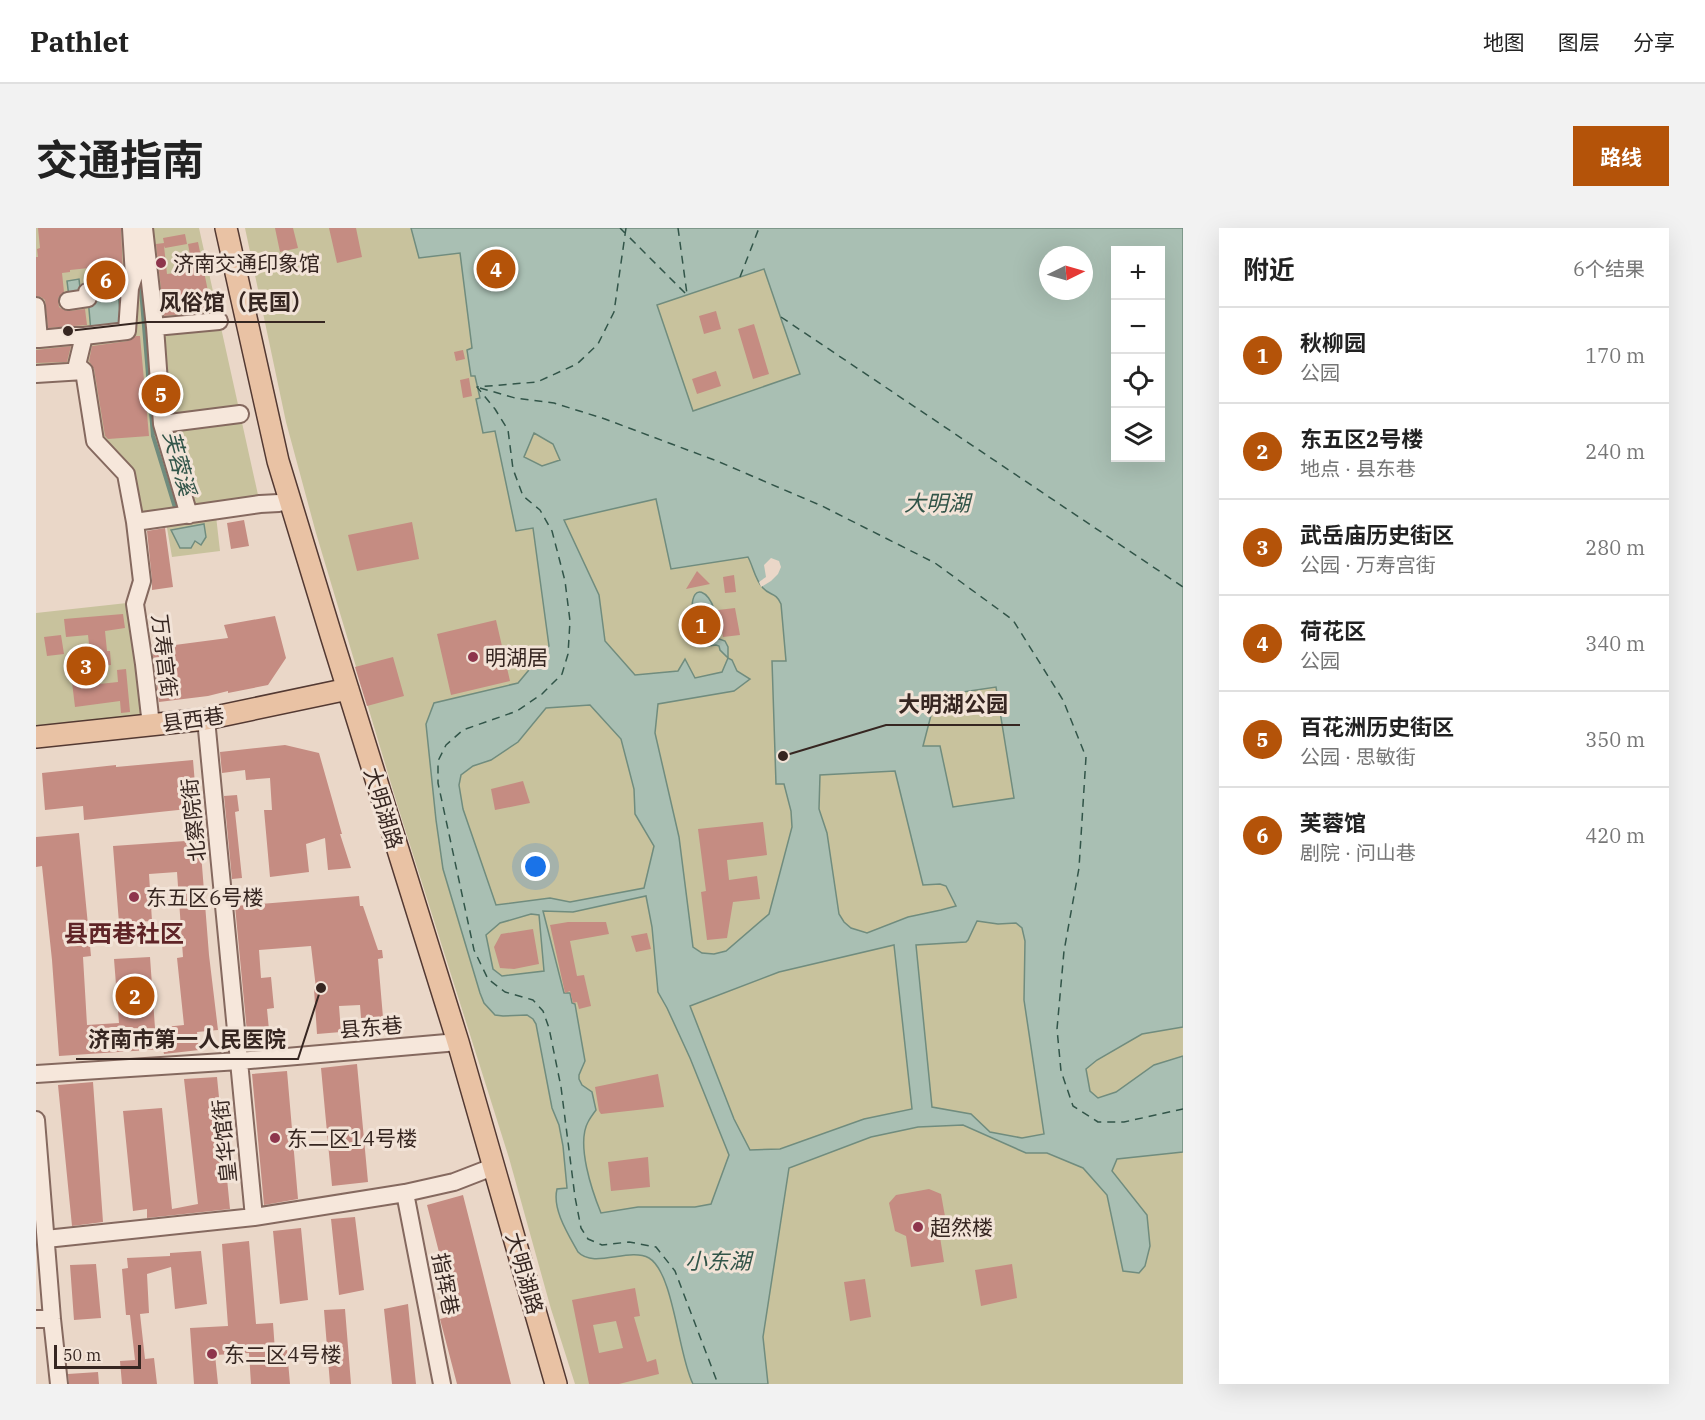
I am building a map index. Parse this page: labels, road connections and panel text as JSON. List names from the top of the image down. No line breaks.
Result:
{"streets":{"main road":["县西巷","大明湖路"],"street":["万寿宫街","北察院街","县东巷","皇华馆街","指挥巷"]},"crossings":[["万寿宫街","县西巷"],["县西巷","大明湖路"],["县西巷","北察院街"],["大明湖路","县东巷"],["北察院街","县东巷"],["北察院街","皇华馆街"],["县东巷","皇华馆街"]],"districts":["县西巷社区"],"water":["芙蓉溪","大明湖","小东湖"],"places":["济南交通印象馆","风俗馆（民国）","明湖居","大明湖公园","东五区6号楼","济南市第一人民医院","东二区14号楼","超然楼","东二区4号楼"],"scale_bar":"50 m","north":"right","page":{"header":"Pathlet","nav":["地图","图层","分享"],"title":"交通指南","buttons":"路线","heading":["附近","6个结果"],"map_buttons":["+","−"],"pins":["4","6","5","1","3","2"],"list":[{"mark":"1","name":"秋柳园","note":"公园","value":"170 m"},{"mark":"2","name":"东五区2号楼","note":"地点 · 县东巷","value":"240 m"},{"mark":"3","name":"武岳庙历史街区","note":"公园 · 万寿宫街","value":"280 m"},{"mark":"4","name":"荷花区","note":"公园","value":"340 m"},{"mark":"5","name":"百花洲历史街区","note":"公园 · 思敏街","value":"350 m"},{"mark":"6","name":"芙蓉馆","note":"剧院 · 问山巷","value":"420 m"}],"scale":"50 m"}}
